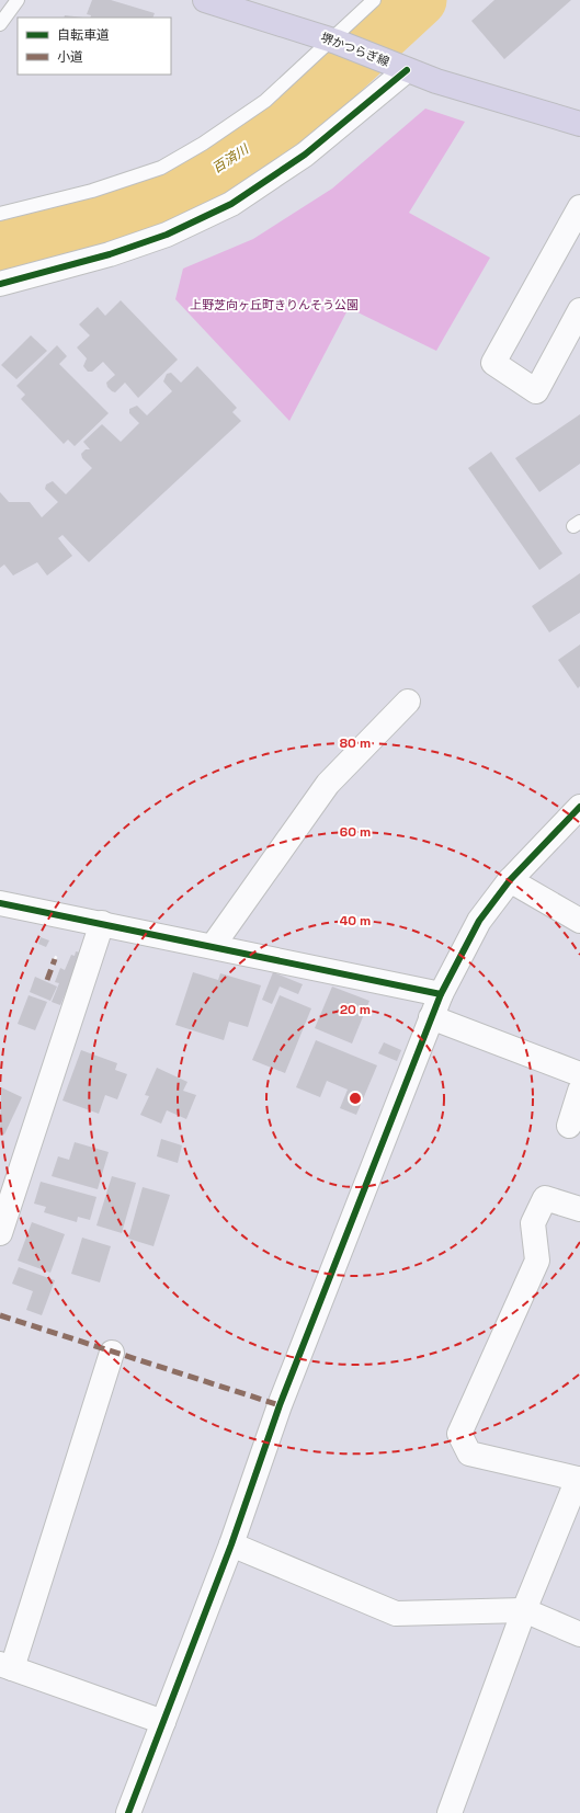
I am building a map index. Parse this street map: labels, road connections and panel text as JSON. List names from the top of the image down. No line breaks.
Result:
{"streets":{"main road":["堺かつらぎ線"]},"water":["百済川"],"parks":["上野芝向ヶ丘町きりんそう公園"],"legend":["自転車道","小道"],"rings":["80 m","60 m","40 m","20 m"]}
